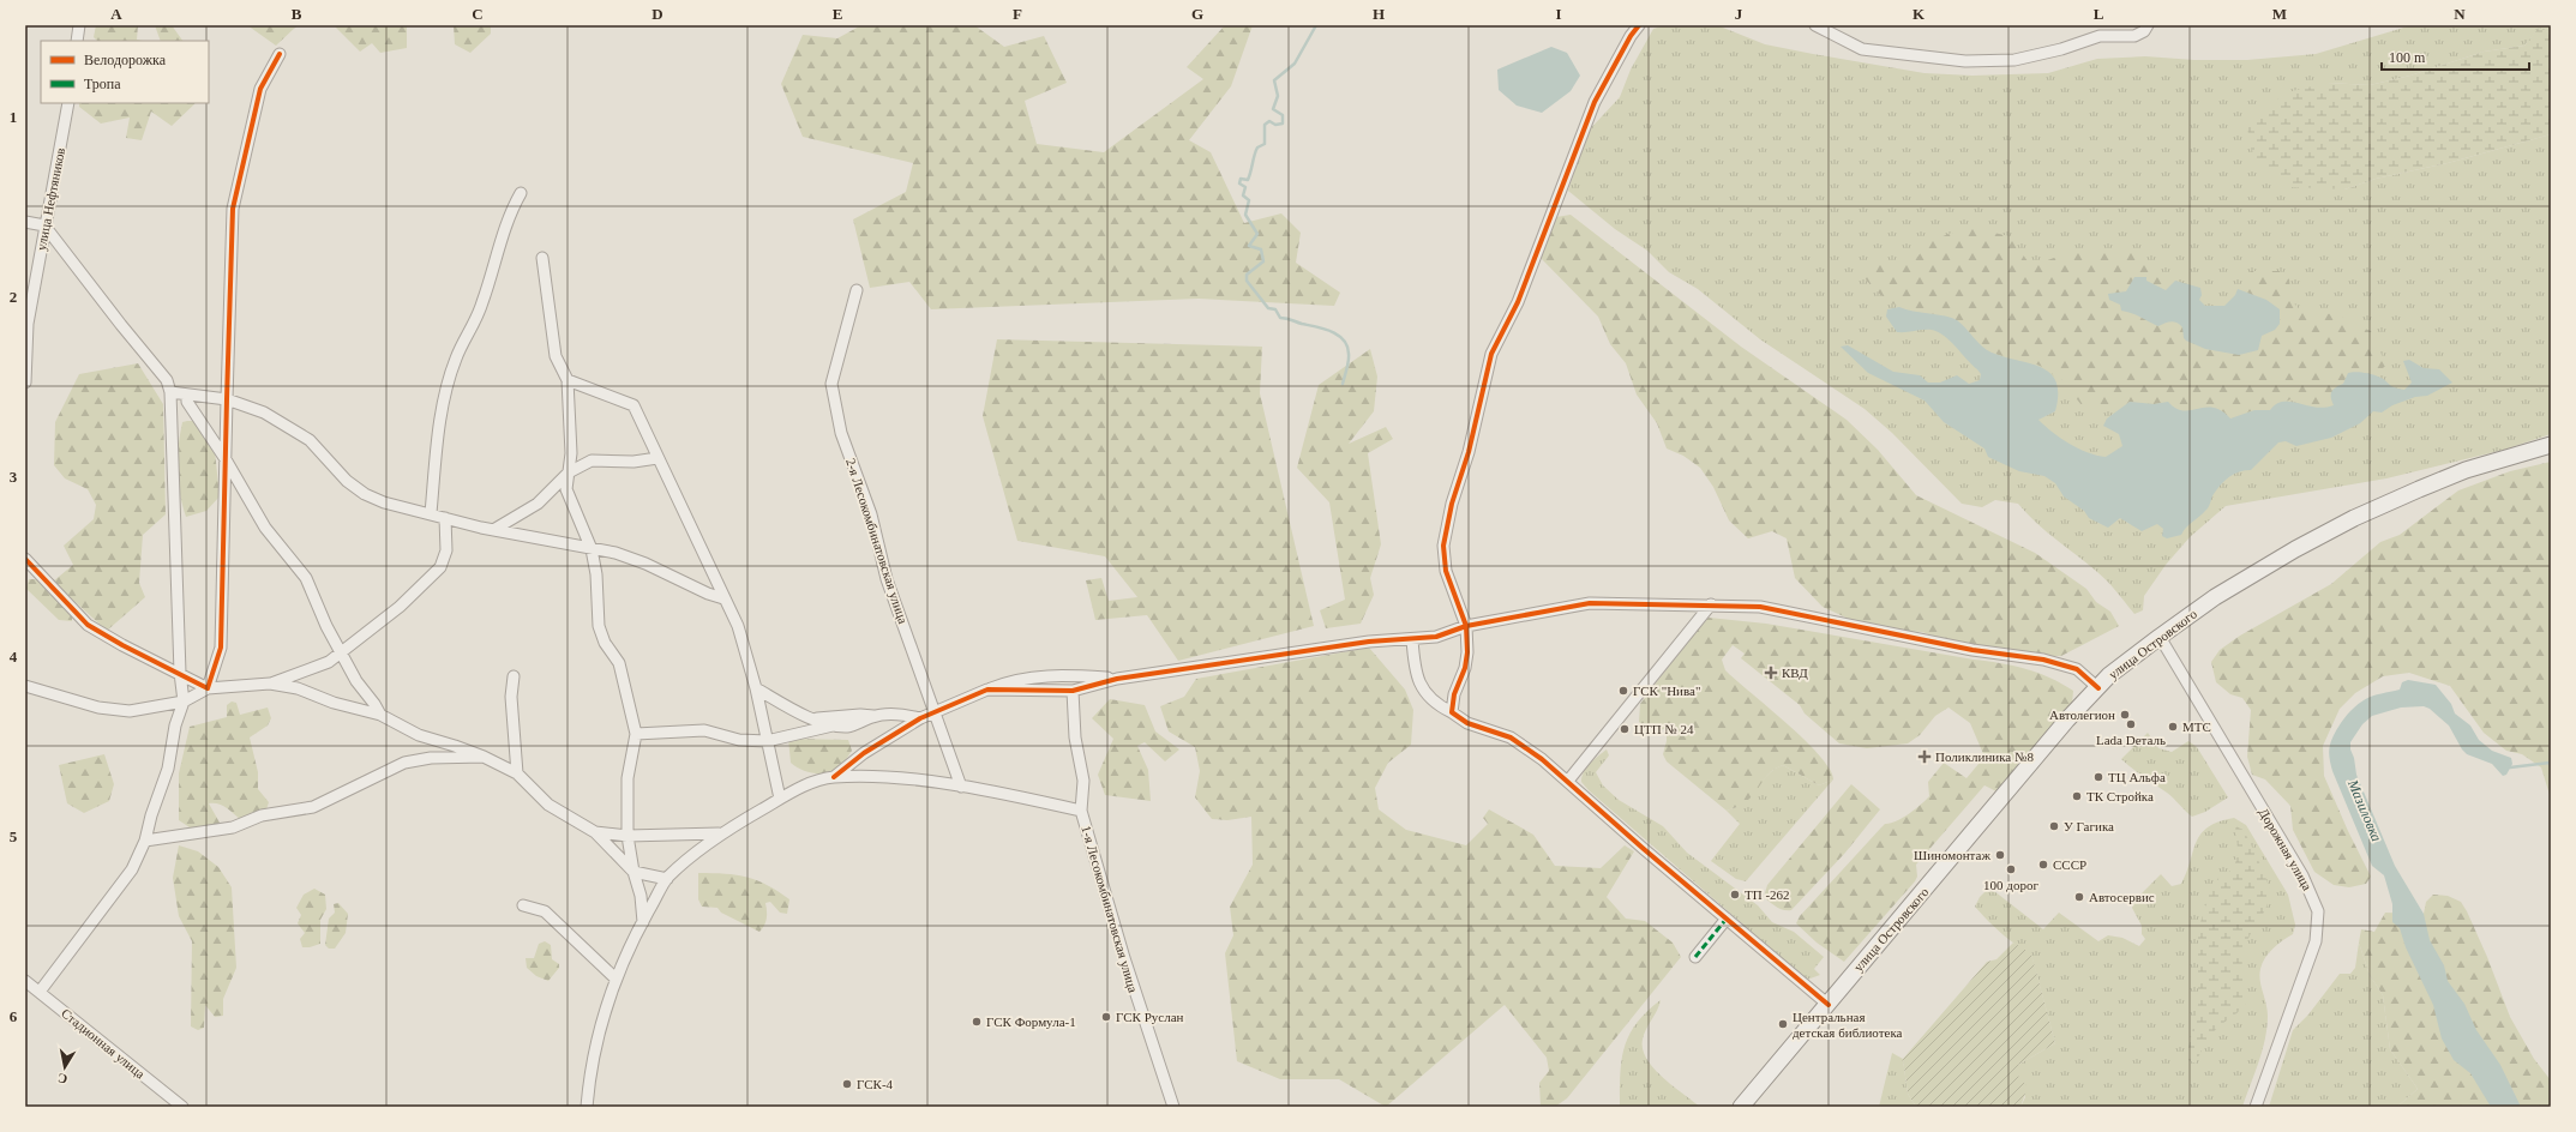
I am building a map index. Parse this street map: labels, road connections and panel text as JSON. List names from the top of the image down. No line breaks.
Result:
{"streets":{"main road":["улица Островского"],"street":["улица Нефтяников","2-я Лесокомбинатовская улица","Дорожная улица","1-я Лесокомбинатовская улица","Стадионная улица"]},"crossings":[["2-я Лесокомбинатовская улица","1-я Лесокомбинатовская улица"],["улица Островского","Дорожная улица"]],"water":["Мазиловка"],"places":{"health":["КВД","Поликлиника №8"],"other":["ГСК \"Нива\"","Автолегион","Lada Dеталь","МТС","ЦТП № 24","ТЦ Альфа","ТК Стройка","У Гагика","Шиномонтаж","СССР","100 дорог","ТП -262","Автосервис","ГСК Руслан","ГСК Формула-1","Центральная детская библиотека","ГСК-4"]},"legend":["Велодорожка","Тропа"],"scale_bar":"100 m","north":"bottom","grid":{"columns":["A","B","C","D","E","F","G","H","I","J","K","L","M","N"],"rows":["1","2","3","4","5","6"]}}
